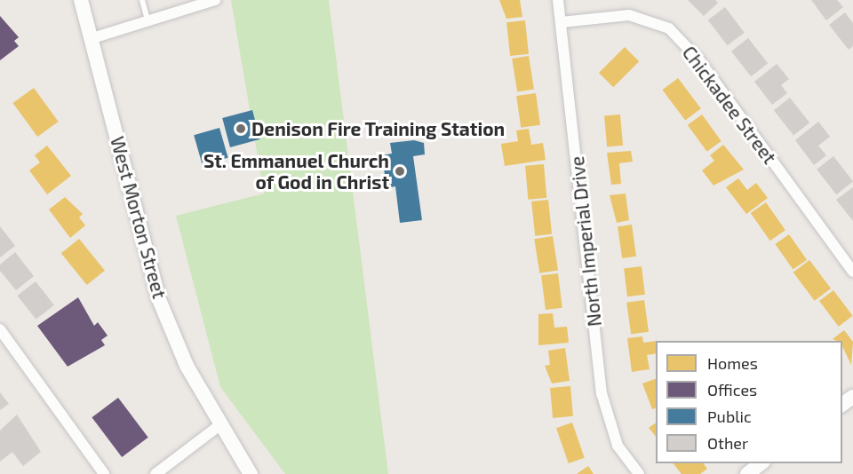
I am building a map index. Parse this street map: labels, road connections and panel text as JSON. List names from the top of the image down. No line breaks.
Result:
{"streets":{"main road":["West Morton Street"],"street":["Chickadee Street","North Imperial Drive"]},"crossings":[["Chickadee Street","North Imperial Drive"]],"places":["Denison Fire Training Station","St. Emmanuel Church of God in Christ"],"legend":["Homes","Offices","Public","Other"]}
